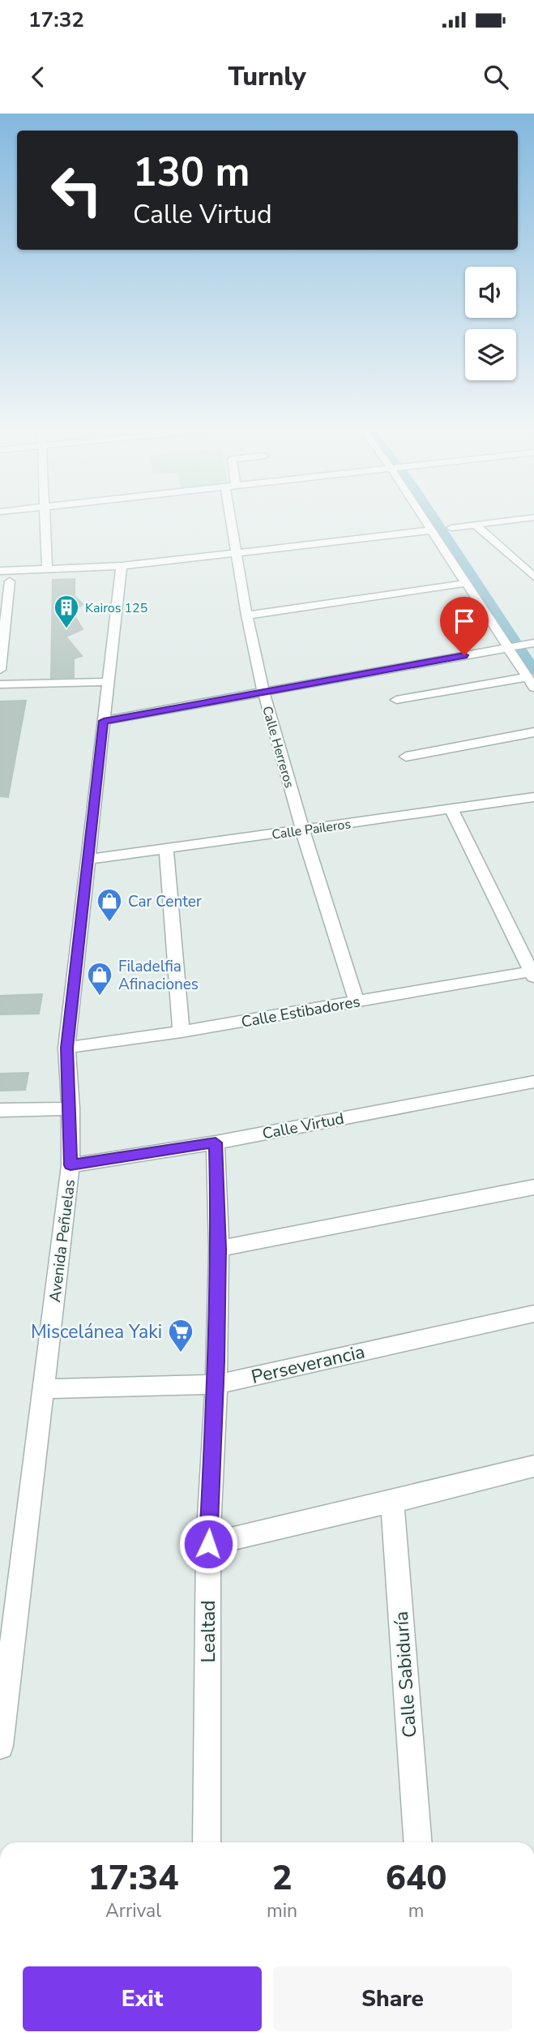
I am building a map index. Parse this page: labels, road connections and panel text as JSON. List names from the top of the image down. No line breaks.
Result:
{"streets":{"street":["Calle Herreros","Calle Paileros","Calle Estibadores","Calle Virtud","Avenida Peñuelas","Perseverancia","Lealtad","Calle Sabiduría"]},"crossings":[["Calle Herreros","Calle Paileros"],["Calle Herreros","Calle Estibadores"],["Calle Paileros","Avenida Peñuelas"],["Calle Estibadores","Avenida Peñuelas"],["Calle Virtud","Avenida Peñuelas"],["Calle Virtud","Lealtad"],["Avenida Peñuelas","Perseverancia"],["Perseverancia","Lealtad"]],"places":{"building":["Kairos 125"],"shop":["Car Center","Filadelfia Afinaciones"],"supermarket":["Miscelánea Yaki"]},"page":{"status":"17:32","header":"Turnly","turn":["130 m","Calle Virtud"],"eta":["17:34","Arrival","2","min","640","m"],"buttons":["Exit","Share"]}}
